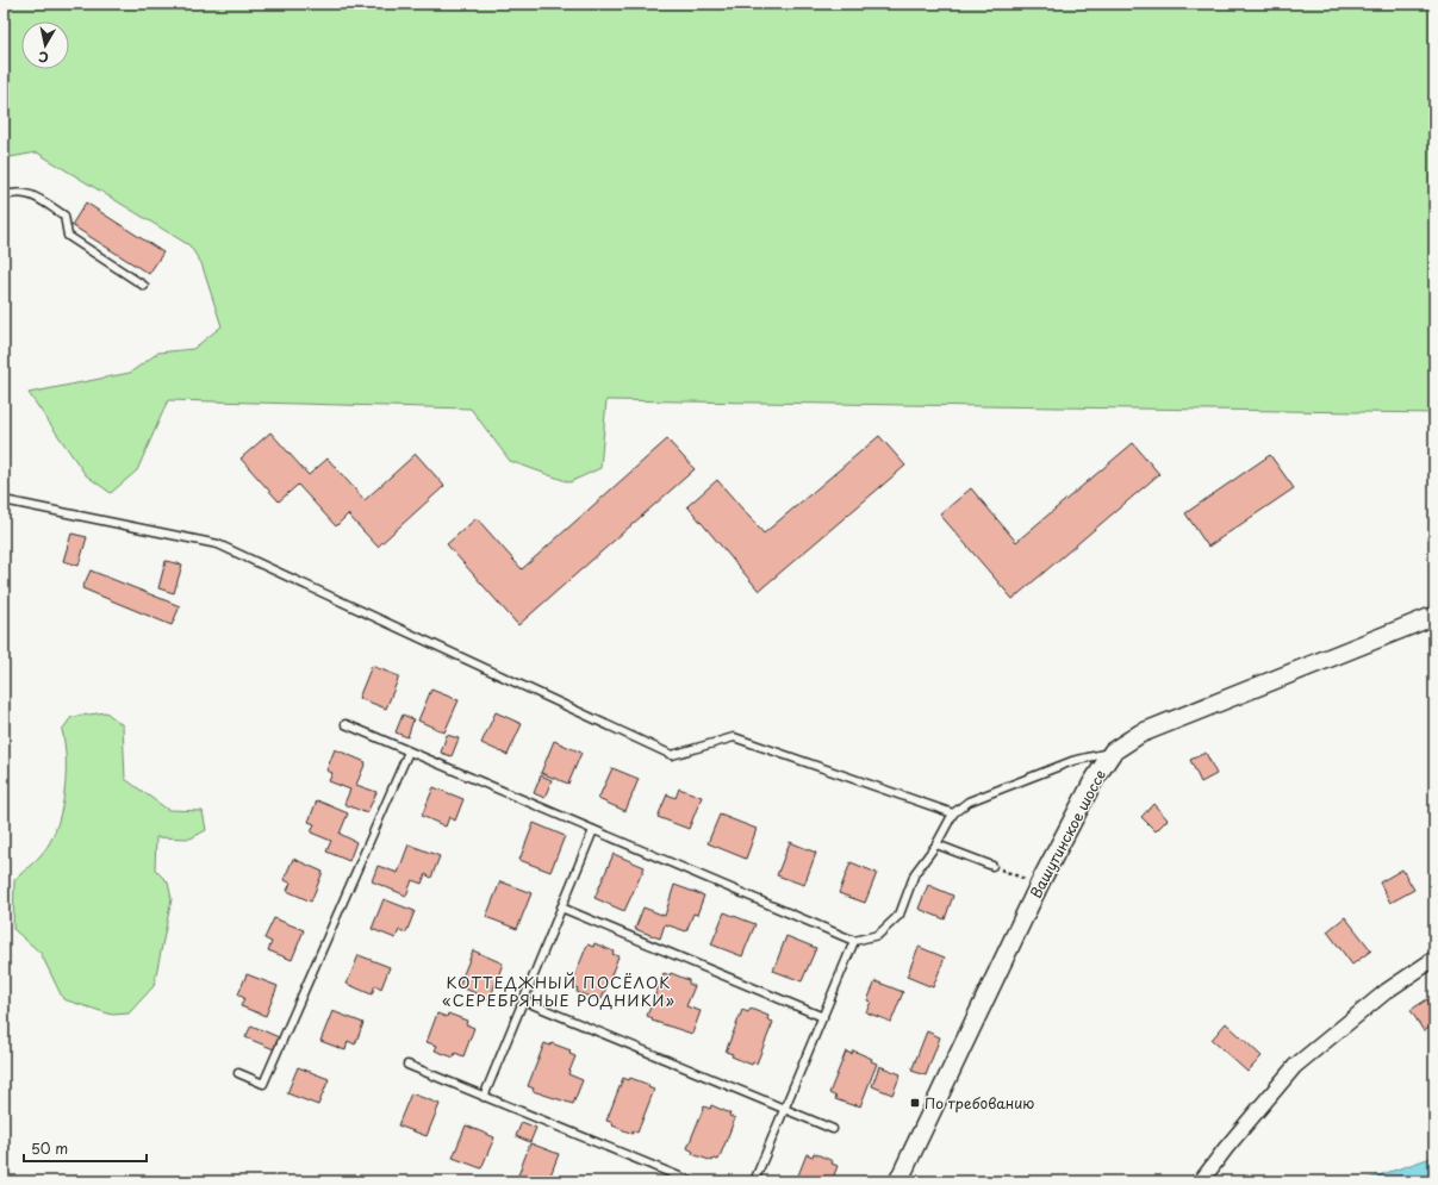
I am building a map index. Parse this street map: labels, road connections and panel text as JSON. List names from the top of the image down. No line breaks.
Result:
{"streets":{"street":["Вашутинское шоссе"]},"districts":["КОТТЕДЖНЫЙ ПОСЁЛОК «СЕРЕБРЯНЫЕ РОДНИКИ»"],"places":{"transit":["По требованию"]},"scale_bar":"50 m","north":"bottom"}
